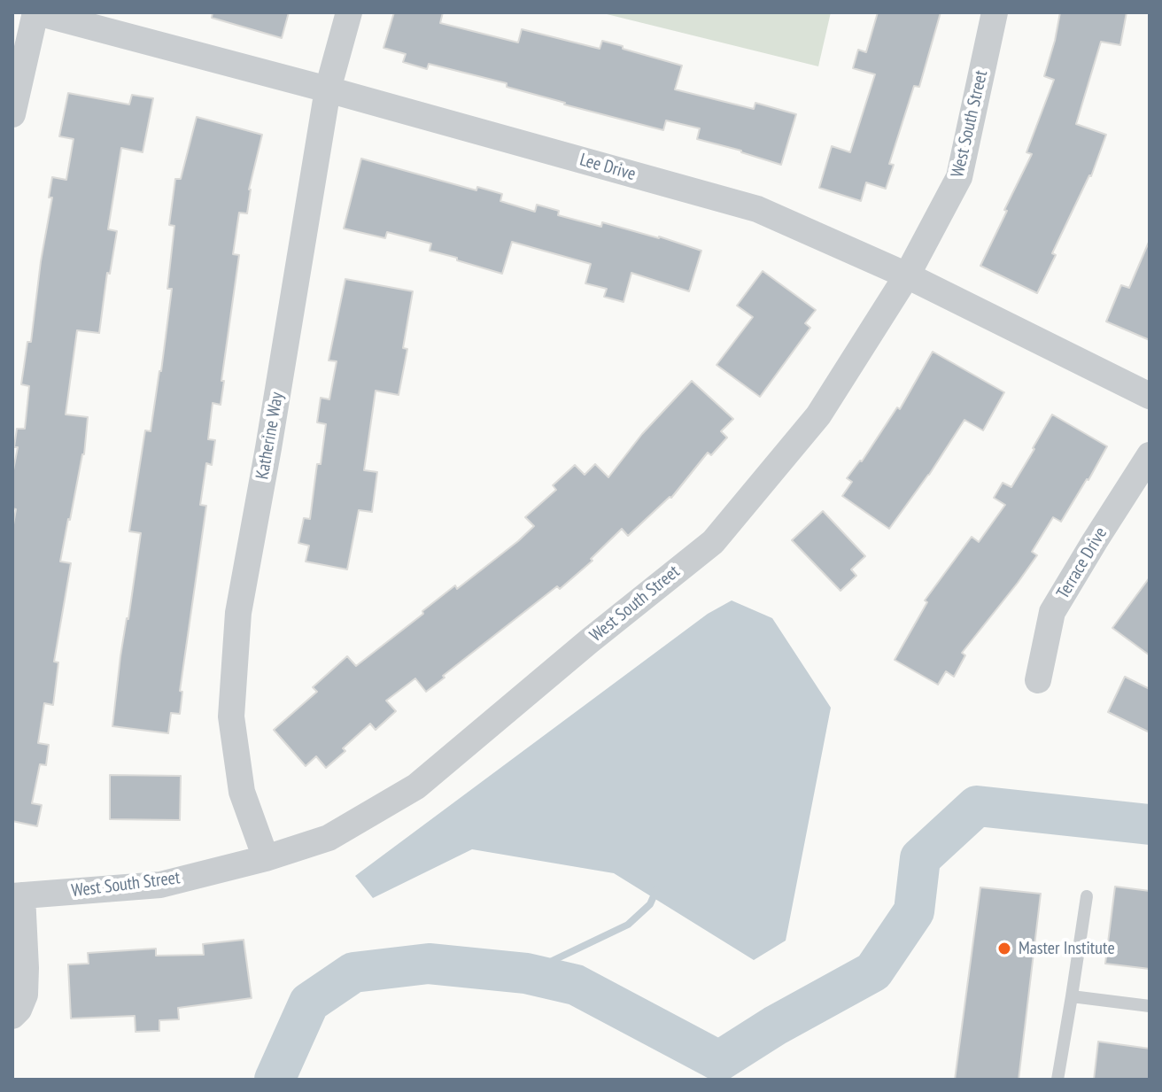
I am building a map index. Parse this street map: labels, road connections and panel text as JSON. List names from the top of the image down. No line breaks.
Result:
{"streets":{"street":["West South Street","Lee Drive","Katherine Way","Terrace Drive"]},"crossings":[["West South Street","Lee Drive"],["West South Street","Katherine Way"],["Lee Drive","Katherine Way"]],"places":["Master Institute"]}
